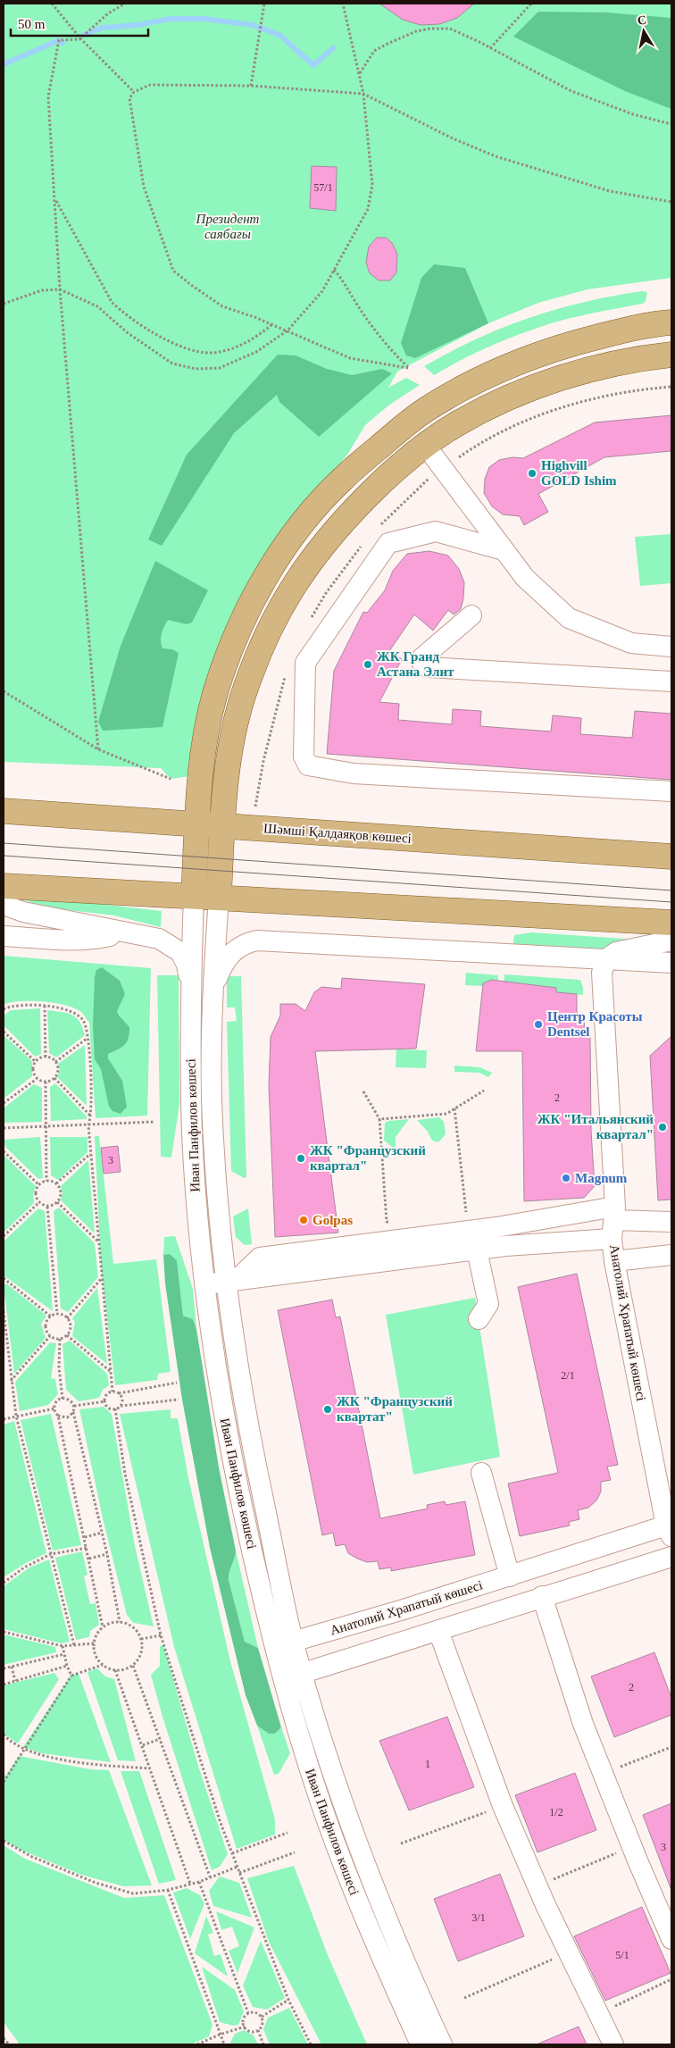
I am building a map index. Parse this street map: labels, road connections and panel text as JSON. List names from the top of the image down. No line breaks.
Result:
{"streets":{"main road":["Шәмші Қалдаяқов көшесі"],"street":["Иван Панфилов көшесі","Анатолий Храпатый көшесі"]},"crossings":[["Иван Панфилов көшесі","Анатолий Храпатый көшесі"]],"parks":["Президент саябағы"],"places":["Highvill GOLD Ishim","ЖК Гранд Астана Элит","Центр Красоты Dentsel","ЖК \"Итальянский квартал\"","ЖК \"Французский квартал\"","Magnum","Golpas","ЖК \"Французский квартат\""],"house_numbers":["57/1","2","3","2/1","2","1","1/2","3","3/1","5/1"],"scale_bar":"50 m","north":"top"}
